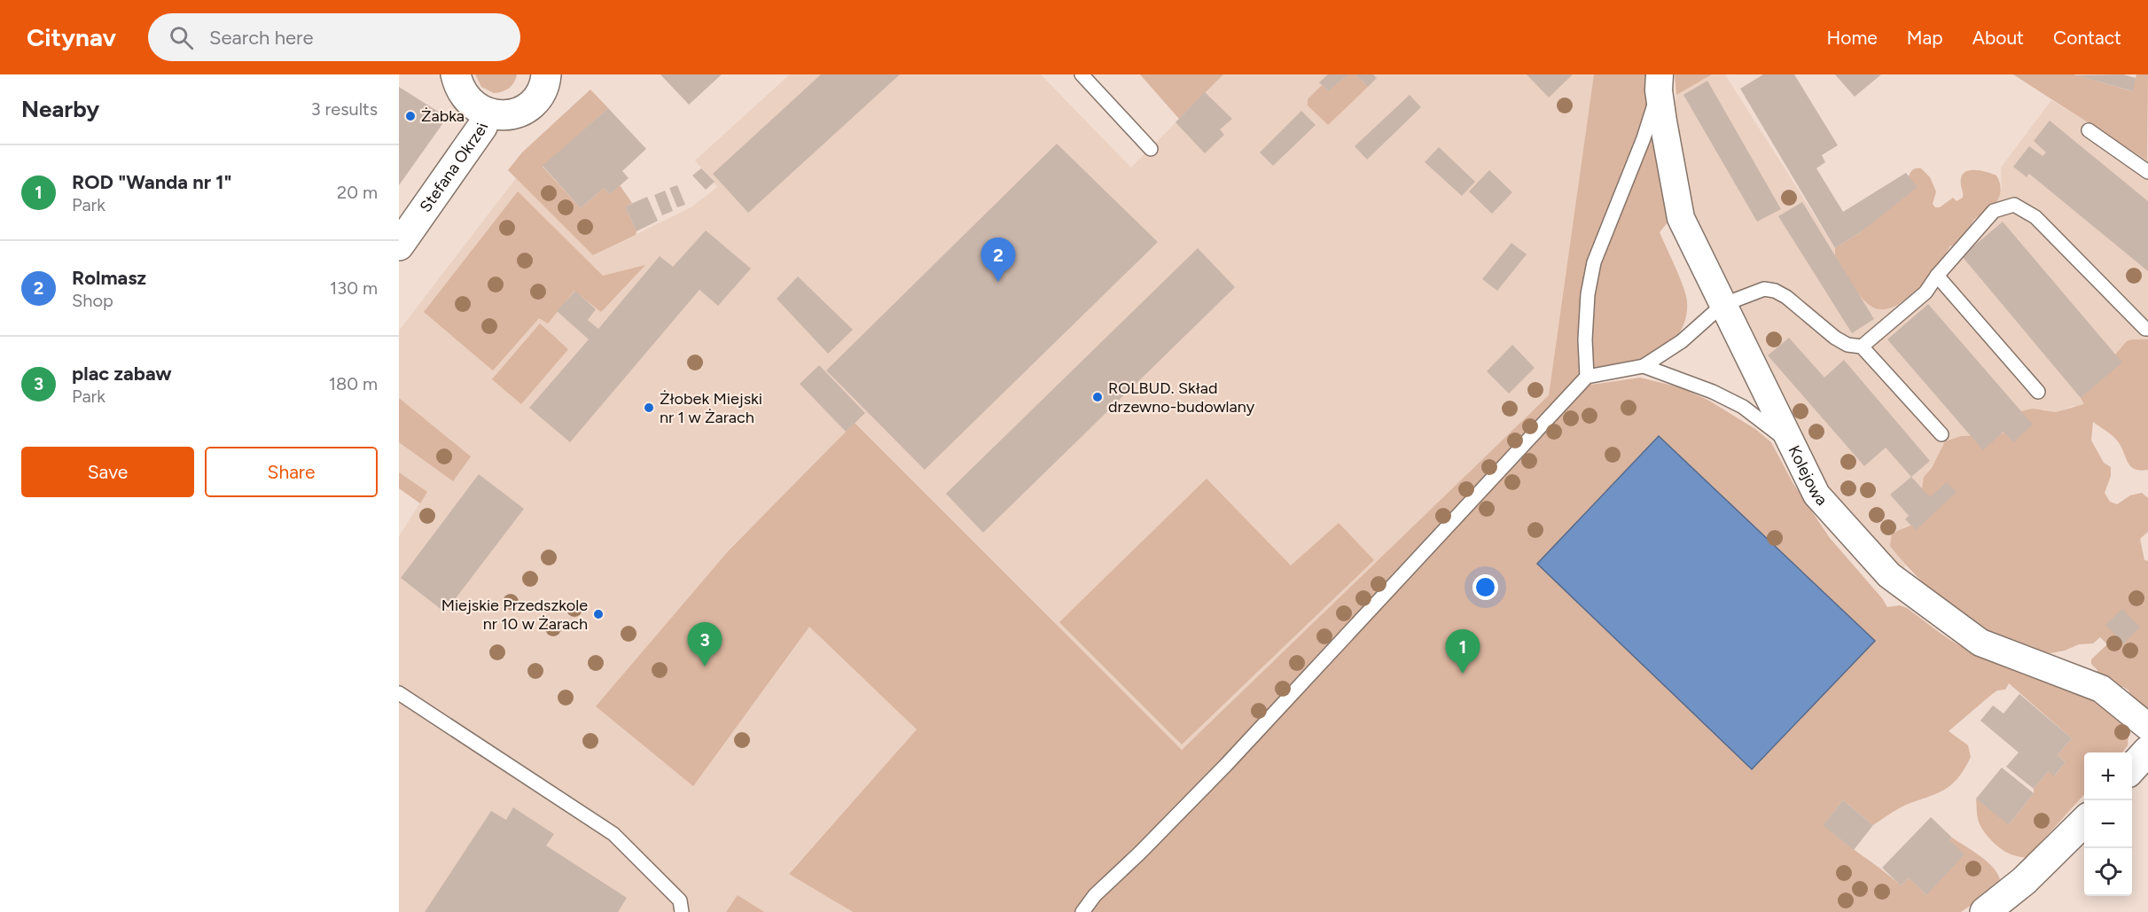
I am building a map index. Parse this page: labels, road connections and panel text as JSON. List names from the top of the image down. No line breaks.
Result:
{"streets":{"street":["Stefana Okrzei","Kolejowa"]},"places":["Żabka","ROLBUD. Skład drzewno-budowlany","Żłobek Miejski nr 1 w Żarach","Miejskie Przedszkole nr 10 w Żarach"],"page":{"header":"Citynav","search":"Search here","nav":["Home","Map","About","Contact"],"heading":["Nearby","3 results"],"list":[{"mark":"1","name":"ROD \"Wanda nr 1\"","note":"Park","value":"20 m"},{"mark":"2","name":"Rolmasz","note":"Shop","value":"130 m"},{"mark":"3","name":"plac zabaw","note":"Park","value":"180 m"}],"pins":["2","3","1"],"buttons":["Save","Share"],"map_buttons":["+","−"]}}
